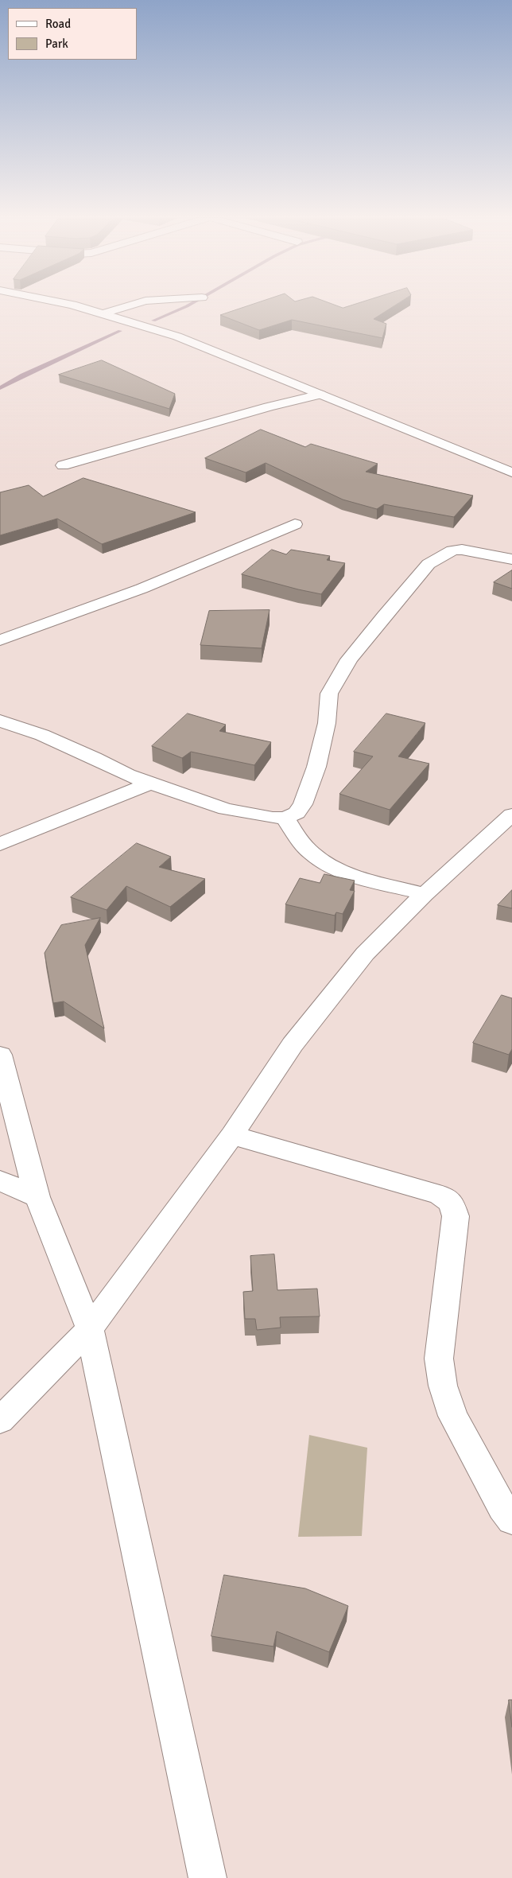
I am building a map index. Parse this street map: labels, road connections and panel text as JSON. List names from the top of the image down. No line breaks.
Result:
{"legend":["Road","Park"]}
